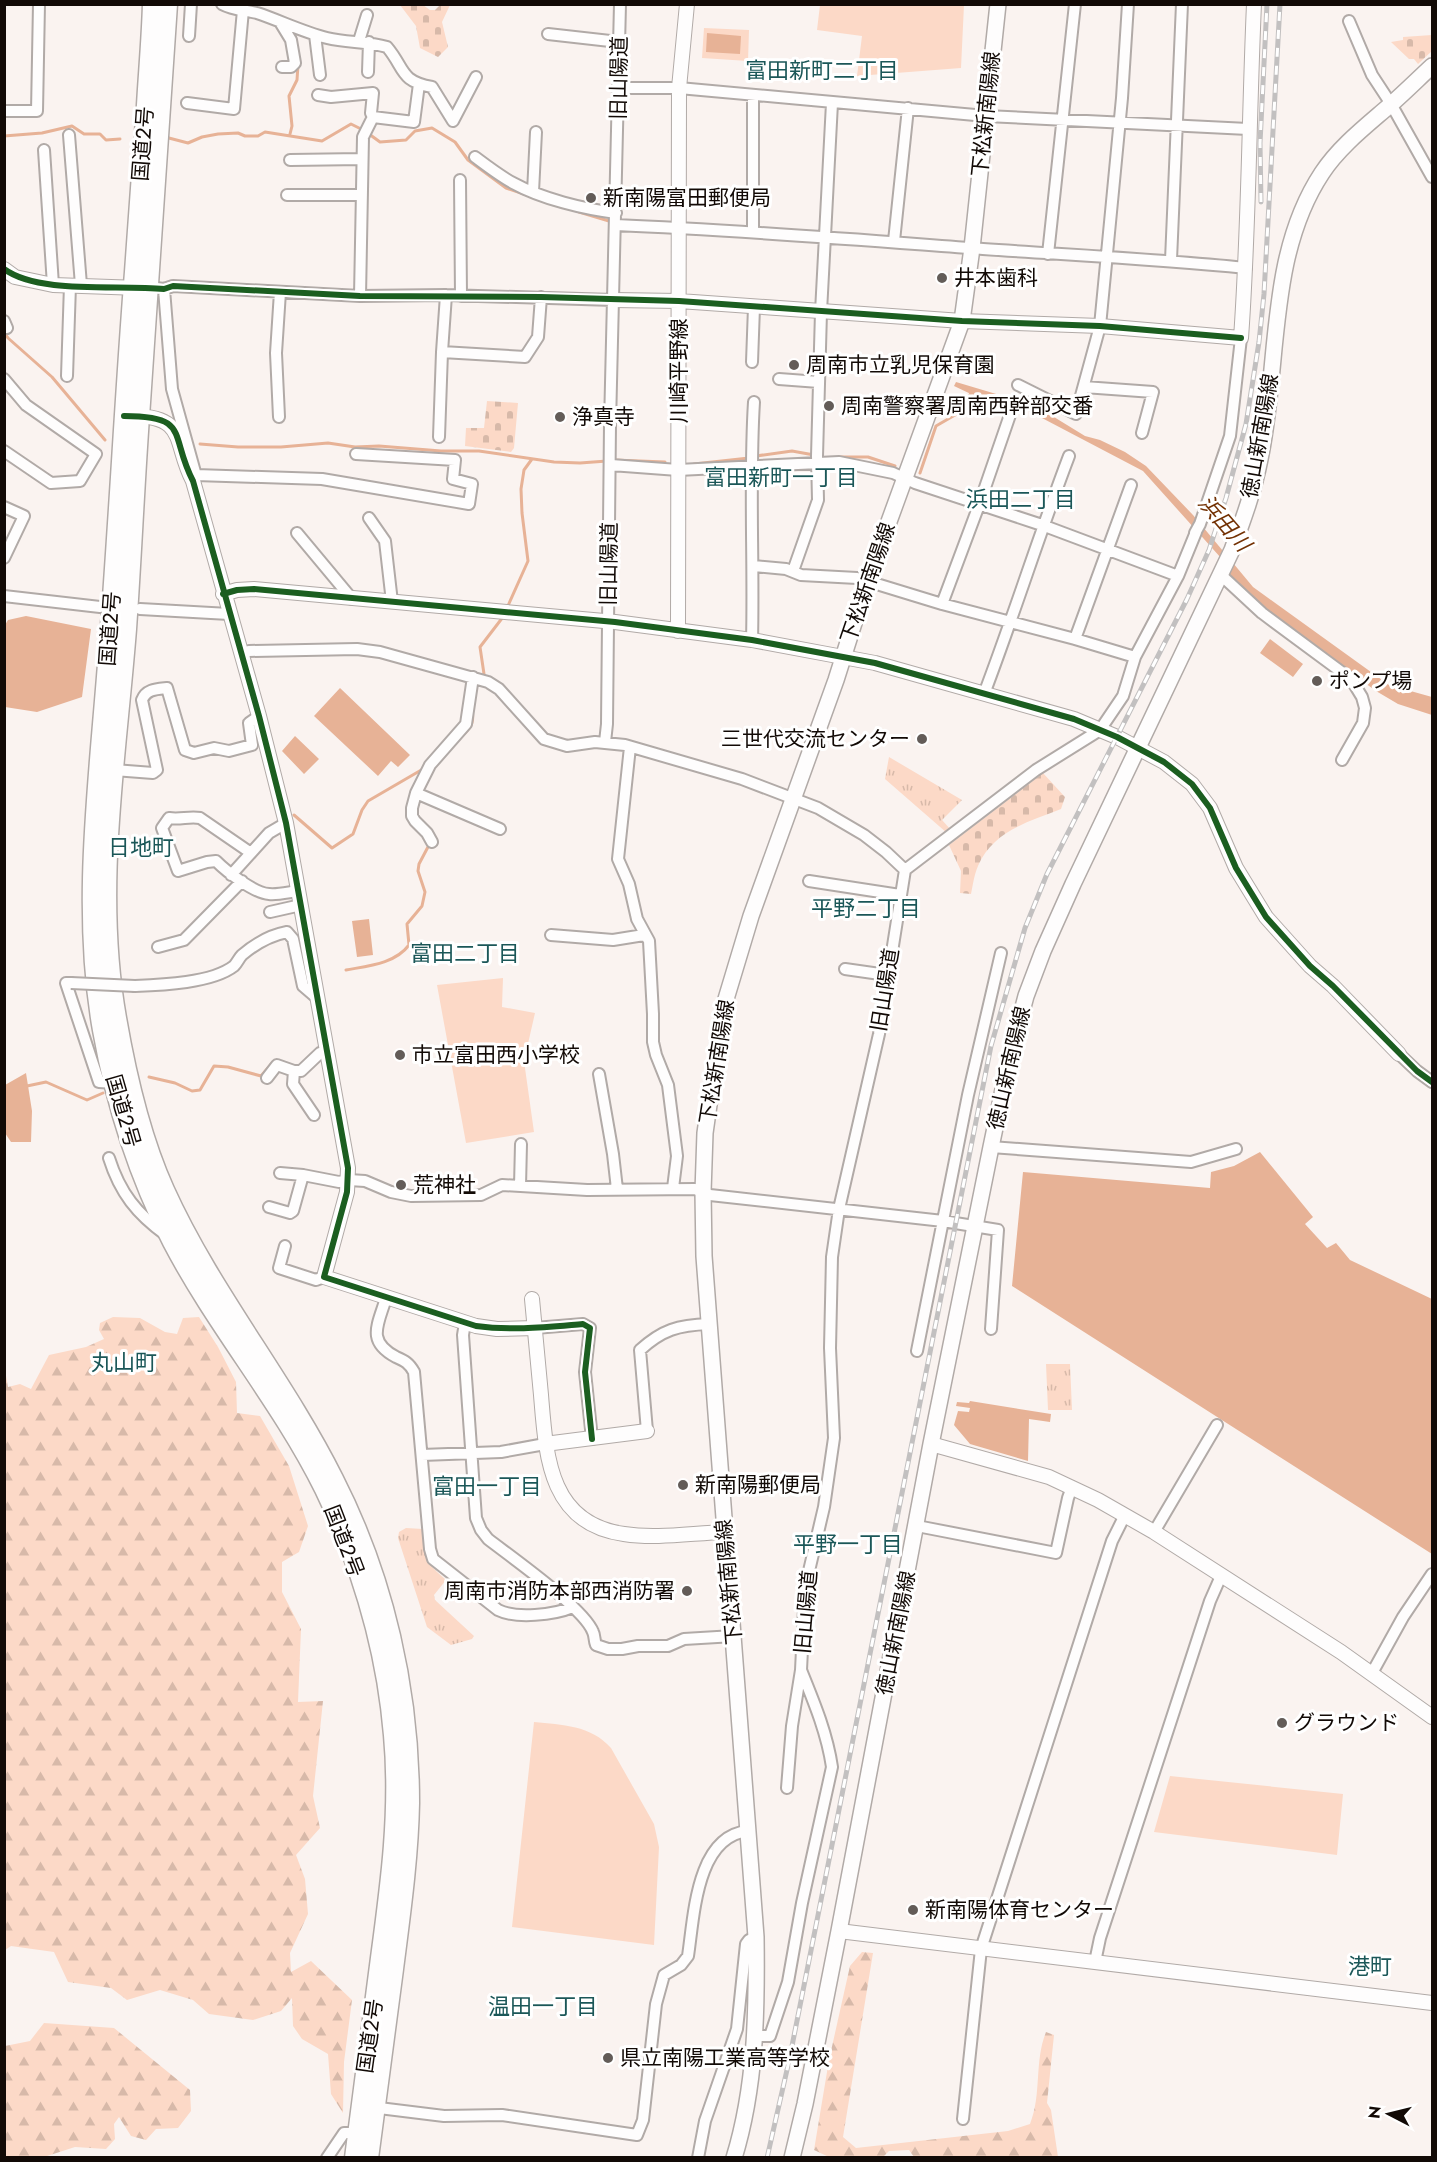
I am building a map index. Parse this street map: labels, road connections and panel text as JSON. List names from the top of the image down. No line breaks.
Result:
{"streets":{"highway":["国道2号"],"main road":["下松新南陽線","徳山新南陽線"],"street":["旧山陽道","川崎平野線"]},"crossings":[["旧山陽道","下松新南陽線"]],"districts":["富田新町二丁目","富田新町一丁目","浜田二丁目","日地町","平野二丁目","富田二丁目","丸山町","富田一丁目","平野一丁目","港町","温田一丁目"],"water":["浜田川"],"places":["新南陽富田郵便局","井本歯科","周南市立乳児保育園","周南警察署周南西幹部交番","浄真寺","ポンプ場","三世代交流センター","市立富田西小学校","荒神社","新南陽郵便局","周南市消防本部西消防署","グラウンド","新南陽体育センター","県立南陽工業高等学校"],"north":"left"}
